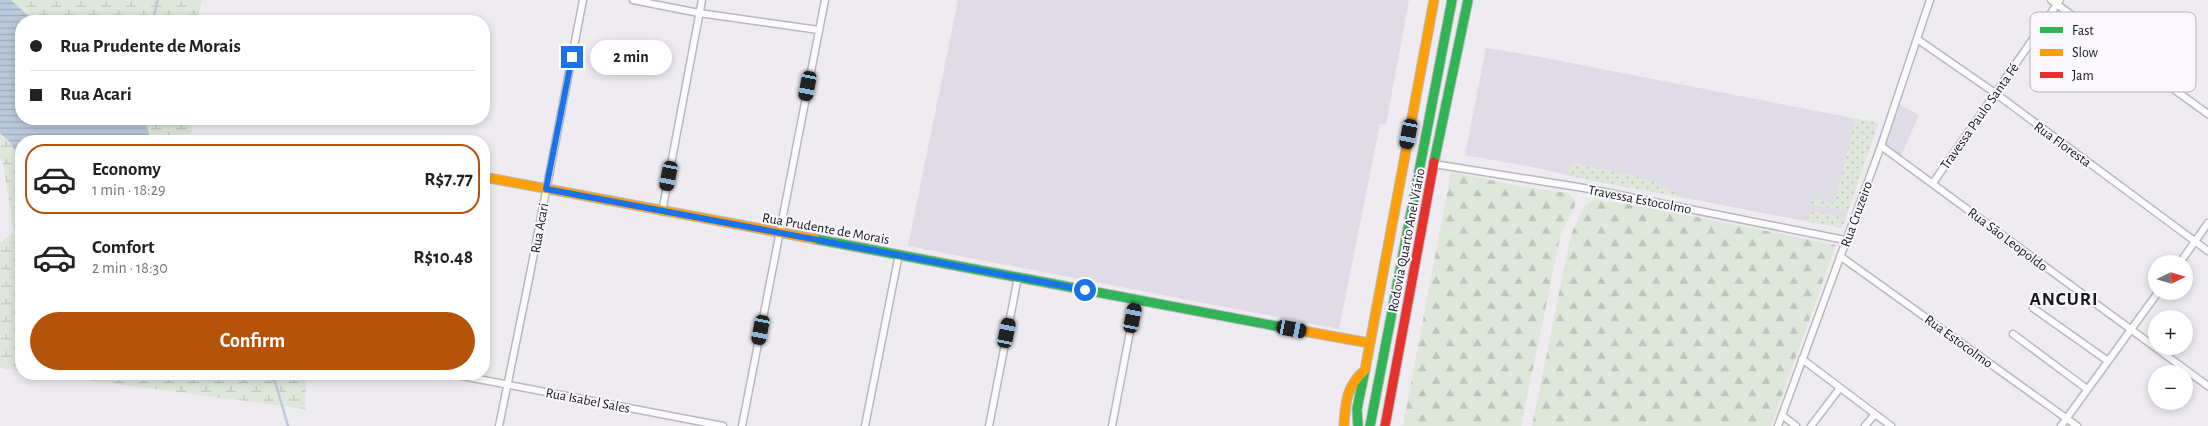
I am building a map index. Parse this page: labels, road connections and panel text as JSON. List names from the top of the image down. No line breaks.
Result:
{"streets":{"main road":["Rua Prudente de Morais","Rodovia Quarto Anel Viário"],"street":["Travessa Paulo Santa Fé","Rua Floresta","Travessa Estocolmo","Rua Cruzeiro","Rua Acari","Rua São Leopoldo","Rua Estocolmo","Rua Isabel Sales"]},"crossings":[["Travessa Paulo Santa Fé","Rua Floresta"],["Travessa Paulo Santa Fé","Rua São Leopoldo"],["Rua Floresta","Rua Cruzeiro"],["Travessa Estocolmo","Rua Cruzeiro"],["Travessa Estocolmo","Rodovia Quarto Anel Viário"],["Rua Cruzeiro","Rua São Leopoldo"],["Rua Cruzeiro","Rua Estocolmo"],["Rua Acari","Rua Prudente de Morais"],["Rua Acari","Rua Isabel Sales"]],"districts":["ANCURI"],"legend":["Fast","Slow","Jam"],"north":"right","page":{"banner":["Rua Prudente de Morais","Rua Acari"],"bubble":"2 min","list":[{"name":"Economy","note":"1 min · 18:29","value":"R$7.77"},{"name":"Comfort","note":"2 min · 18:30","value":"R$10.48"}],"map_buttons":["+","−"],"buttons":"Confirm"}}
